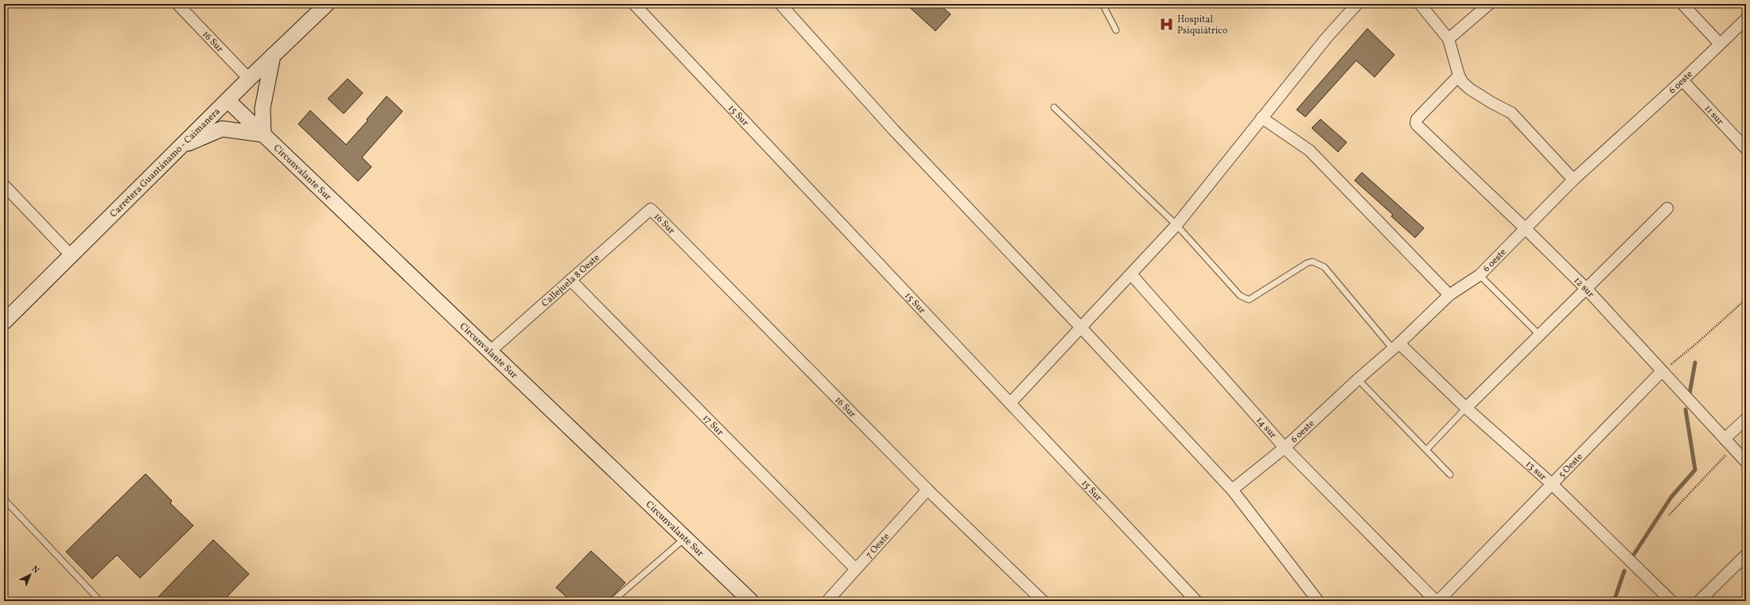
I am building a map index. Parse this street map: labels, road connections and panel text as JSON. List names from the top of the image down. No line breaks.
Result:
{"streets":{"main road":["Carretera Guantánamo - Caimanera","Circunvalante Sur"],"street":["16 Sur","6 oeste","11 sur","15 Sur","Callejuela 8 Oeste","12 sur","17 Sur","14 sur","5 Oeste","13 sur","7 Oeste"]},"crossings":[["16 Sur","Carretera Guantánamo - Caimanera"],["16 Sur","Callejuela 8 Oeste"],["16 Sur","7 Oeste"],["6 oeste","11 sur"],["6 oeste","12 sur"],["6 oeste","14 sur"],["6 oeste","13 sur"],["Carretera Guantánamo - Caimanera","Circunvalante Sur"],["Circunvalante Sur","Callejuela 8 Oeste"],["Callejuela 8 Oeste","17 Sur"],["12 sur","5 Oeste"],["17 Sur","7 Oeste"],["14 sur","5 Oeste"],["5 Oeste","13 sur"]],"places":{"hospital":["Hospital Psiquiátrico"]},"north":"top right"}
